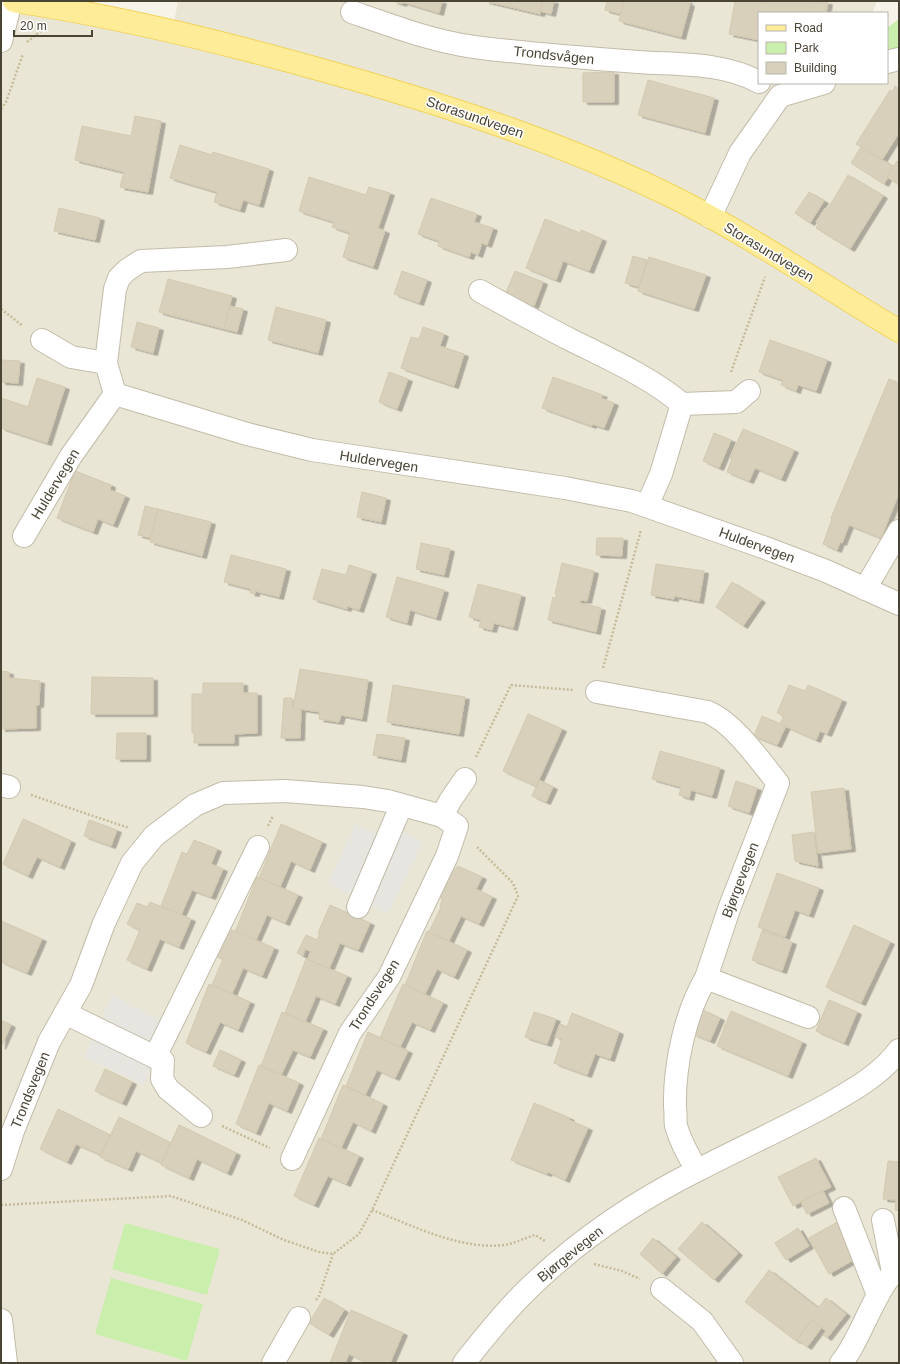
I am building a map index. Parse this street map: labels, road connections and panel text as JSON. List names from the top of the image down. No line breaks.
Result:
{"streets":{"main road":["Storasundvegen"],"street":["Trondsvågen","Huldervegen","Bjørgevegen","Trondsvegen"]},"legend":["Road","Park","Building"],"scale_bar":"20 m"}
